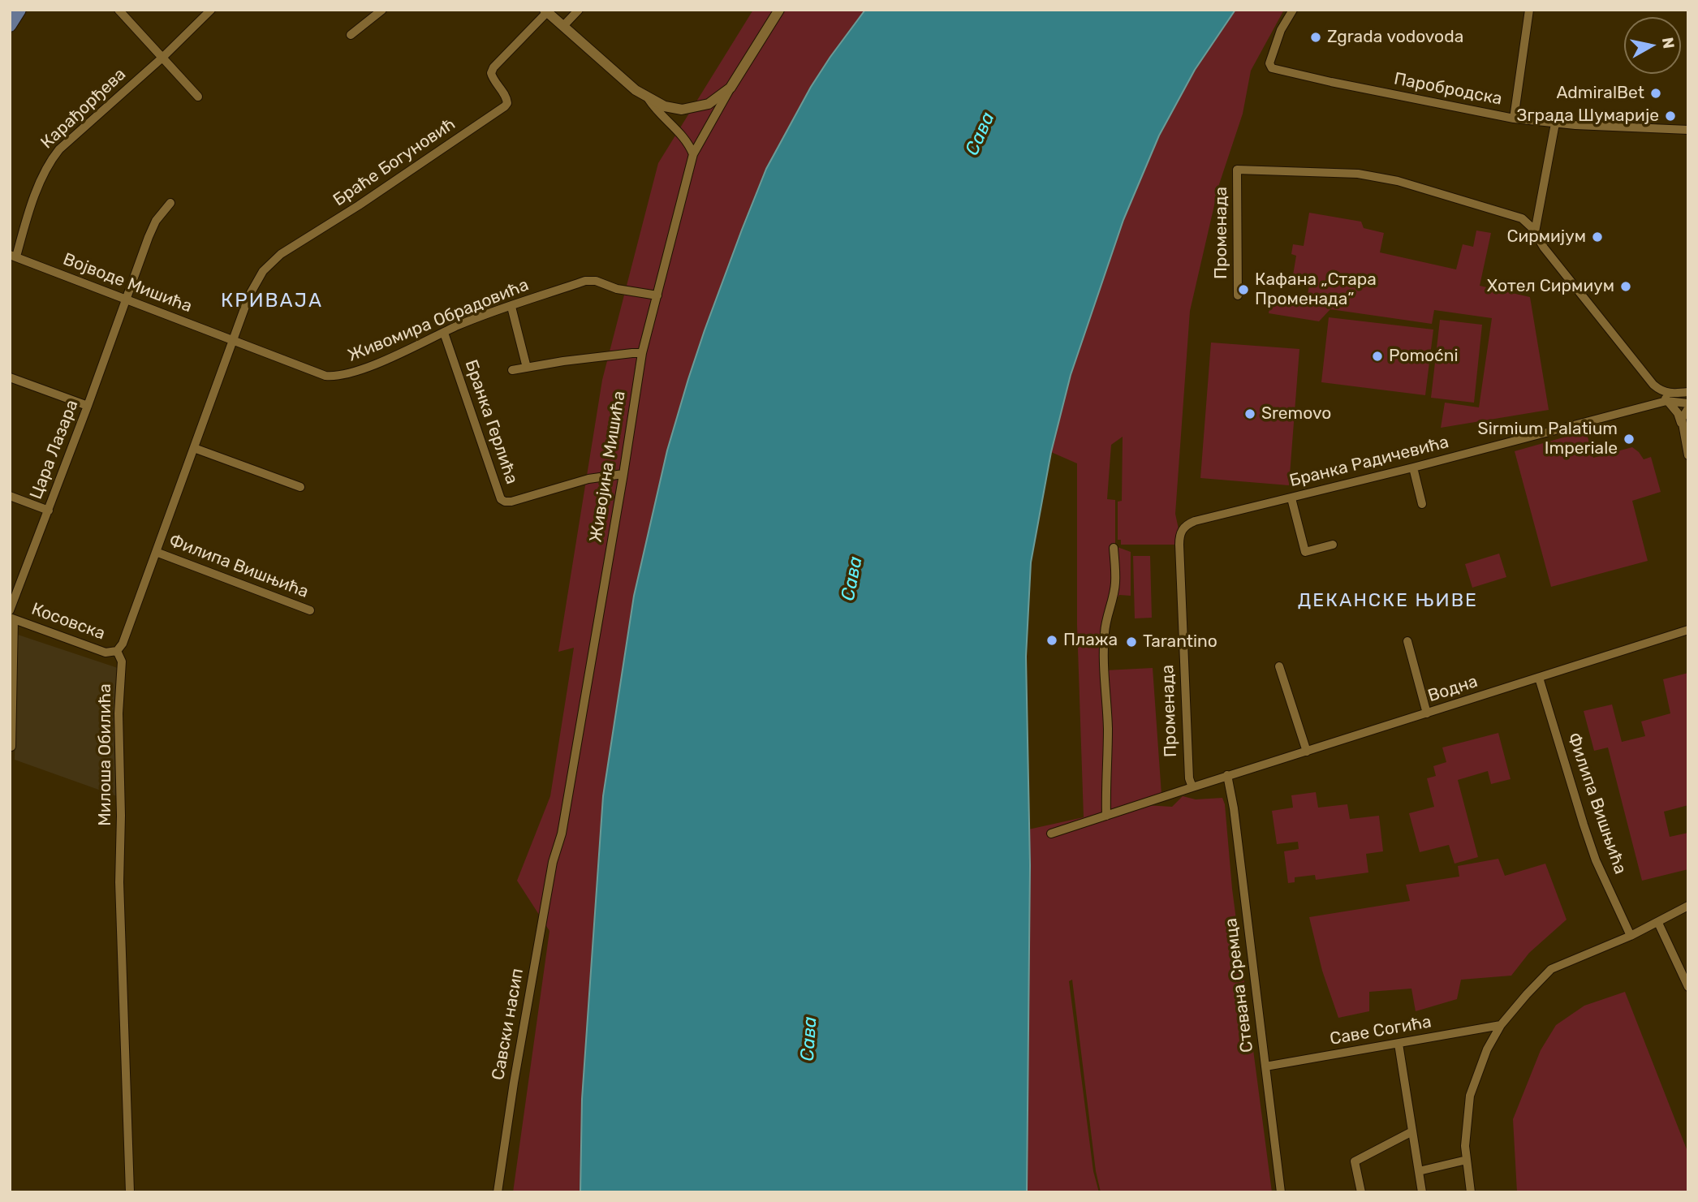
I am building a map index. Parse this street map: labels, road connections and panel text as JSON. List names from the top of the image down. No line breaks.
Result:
{"streets":{"street":["Паробродска","Карађорђева","Браће Богуновић","Променада","Војводе Мишића","Живомира Обрадовића","Бранка Герлића","Цара Лазара","Бранка Радичевића","Живојина Мишића","Филипа Вишњића","Косовска","Водна","Милоша Обилића","Стевана Сремца","Савски насип","Саве Согића"]},"crossings":[["Карађорђева","Војводе Мишића"],["Браће Богуновић","Војводе Мишића"],["Браће Богуновић","Живомира Обрадовића"],["Променада","Бранка Радичевића"],["Војводе Мишића","Живомира Обрадовића"],["Војводе Мишића","Цара Лазара"],["Живомира Обрадовића","Бранка Герлића"],["Живомира Обрадовића","Живојина Мишића"],["Бранка Герлића","Живојина Мишића"],["Цара Лазара","Косовска"],["Живојина Мишића","Савски насип"],["Филипа Вишњића","Водна"],["Косовска","Милоша Обилића"],["Водна","Стевана Сремца"],["Стевана Сремца","Саве Согића"]],"districts":["КРИВАЈА","ДЕКАНСКЕ ЊИВЕ"],"water":["Сава"],"places":["Zgrada vodovoda","AdmiralBet","Зграда Шумарије","Сирмијум","Хотел Сирмиум","Кафана „Стара Променада”","Pomoćni","Sremovo","Sirmium Palatium Imperiale","Плажа","Tarantino"],"north":"right"}
